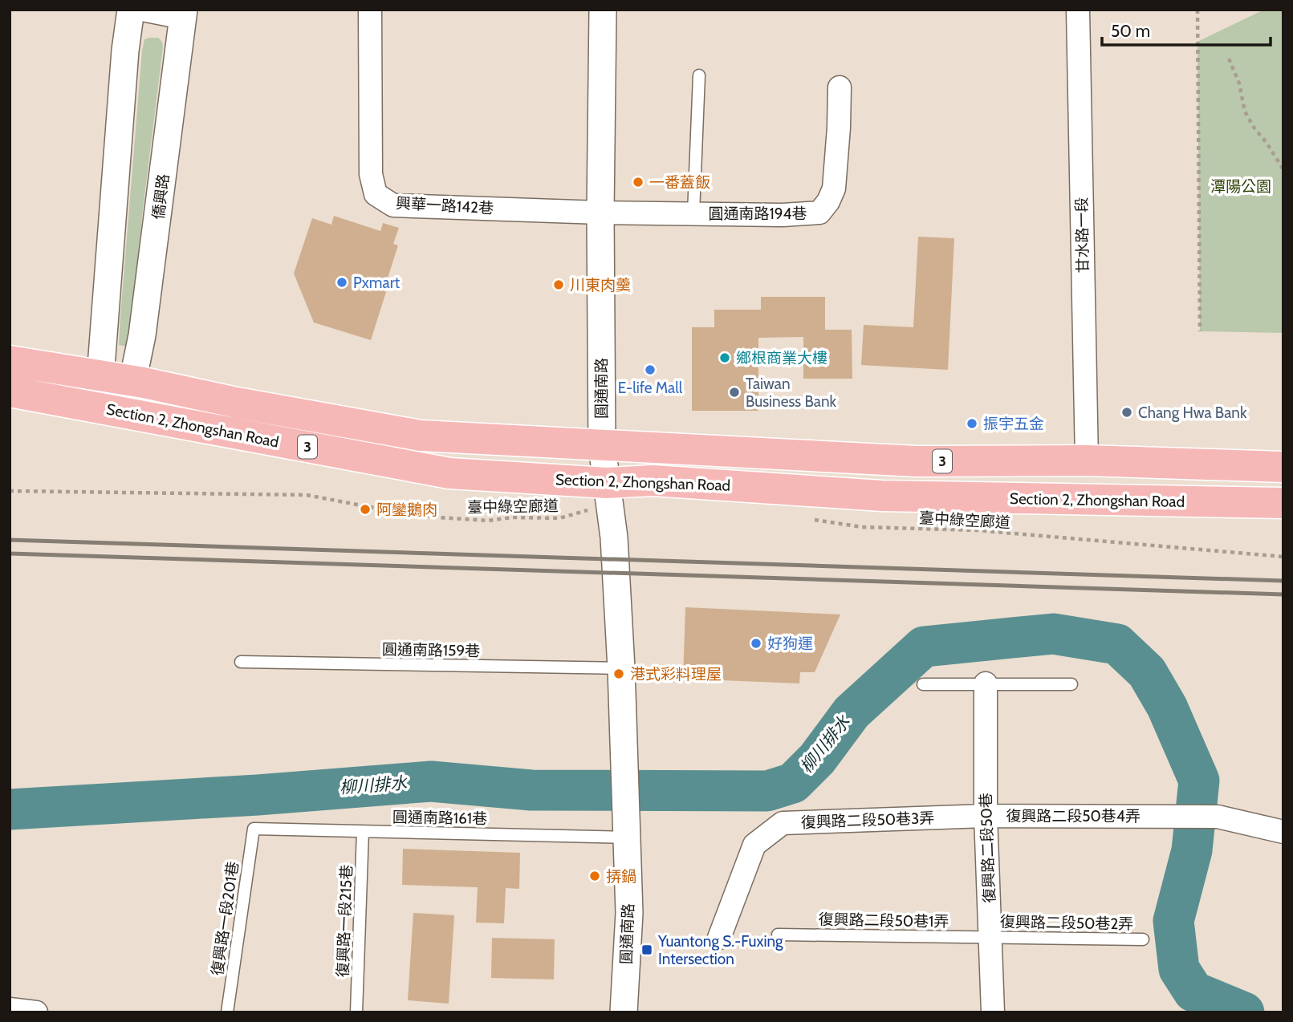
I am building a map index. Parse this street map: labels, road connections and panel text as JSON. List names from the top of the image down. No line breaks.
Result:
{"streets":{"main road":["Section 2, Zhongshan Road","3"],"street":["僑興路","興華一路142巷","圓通南路194巷","甘水路一段","圓通南路","復興路二段50巷4弄","復興路二段50巷3弄","復興路二段50巷"],"lane":["圓通南路159巷","圓通南路161巷","復興路一段201巷","復興路二段50巷1弄","復興路一段215巷","復興路二段50巷2弄"],"path":["臺中綠空廊道"]},"crossings":[["僑興路","Section 2, Zhongshan Road"],["興華一路142巷","圓通南路194巷"],["興華一路142巷","圓通南路"],["圓通南路194巷","圓通南路"],["甘水路一段","Section 2, Zhongshan Road"],["圓通南路","Section 2, Zhongshan Road"],["圓通南路","臺中綠空廊道"],["圓通南路","圓通南路159巷"],["圓通南路","圓通南路161巷"],["Section 2, Zhongshan Road","臺中綠空廊道"],["復興路二段50巷4弄","復興路二段50巷3弄"],["復興路二段50巷4弄","復興路二段50巷"],["圓通南路161巷","復興路一段201巷"],["圓通南路161巷","復興路一段215巷"],["復興路二段50巷3弄","復興路二段50巷"],["復興路二段50巷","復興路二段50巷1弄"],["復興路二段50巷","復興路二段50巷2弄"],["復興路二段50巷1弄","復興路二段50巷2弄"]],"water":["柳川排水"],"parks":["潭陽公園"],"places":{"other":["一番蓋飯","Pxmart","川東肉羹","鄉根商業大樓","E-life Mall","Taiwan Business Bank","Chang Hwa Bank","振宇五金","阿鑾鵝肉","好狗運","港式彩料理屋","挵鍋"],"transit":["Yuantong S.-Fuxing Intersection"]},"scale_bar":"50 m"}
